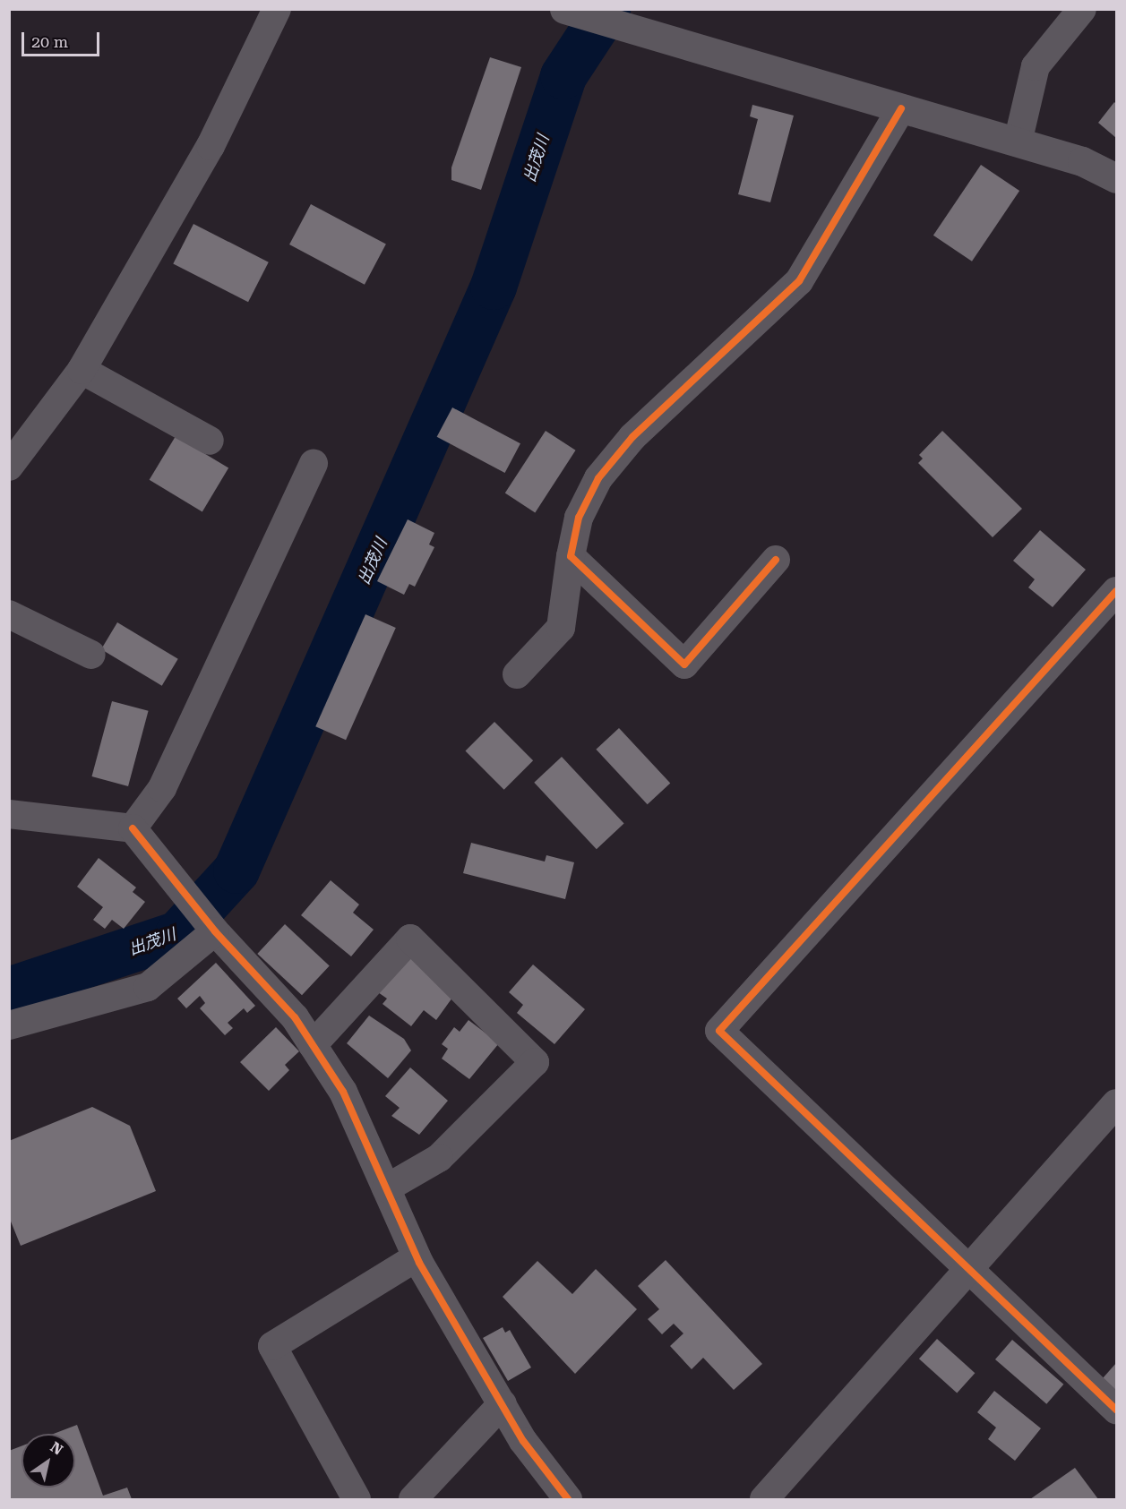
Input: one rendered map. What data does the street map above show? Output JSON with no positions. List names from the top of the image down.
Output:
{
  "water": ["出茂川"],
  "scale_bar": "20 m",
  "north": "top right"
}
